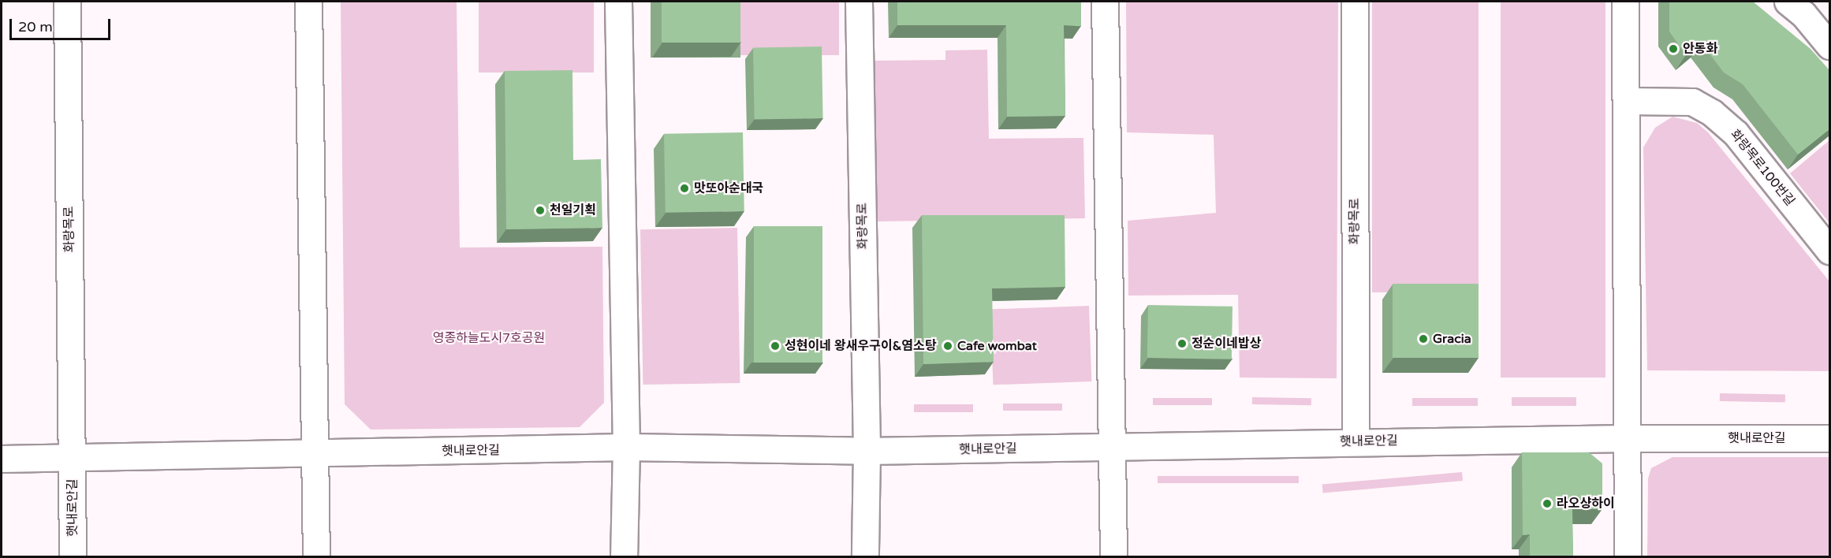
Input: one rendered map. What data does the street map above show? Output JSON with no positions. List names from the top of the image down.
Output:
{
  "streets": {
    "street": ["화랑목로100번길", "화랑목로", "햇내로안길"]
  },
  "crossings": [
    ["화랑목로", "햇내로안길"]
  ],
  "parks": ["영종하늘도시7호공원"],
  "places": [
    "안동화",
    "맛또아순대국",
    "천일기획",
    "Gracia",
    "정순이네밥상",
    "성현이네 왕새우구이&염소탕",
    "Cafe wombat",
    "라오샹하이"
  ],
  "scale_bar": "20 m"
}
